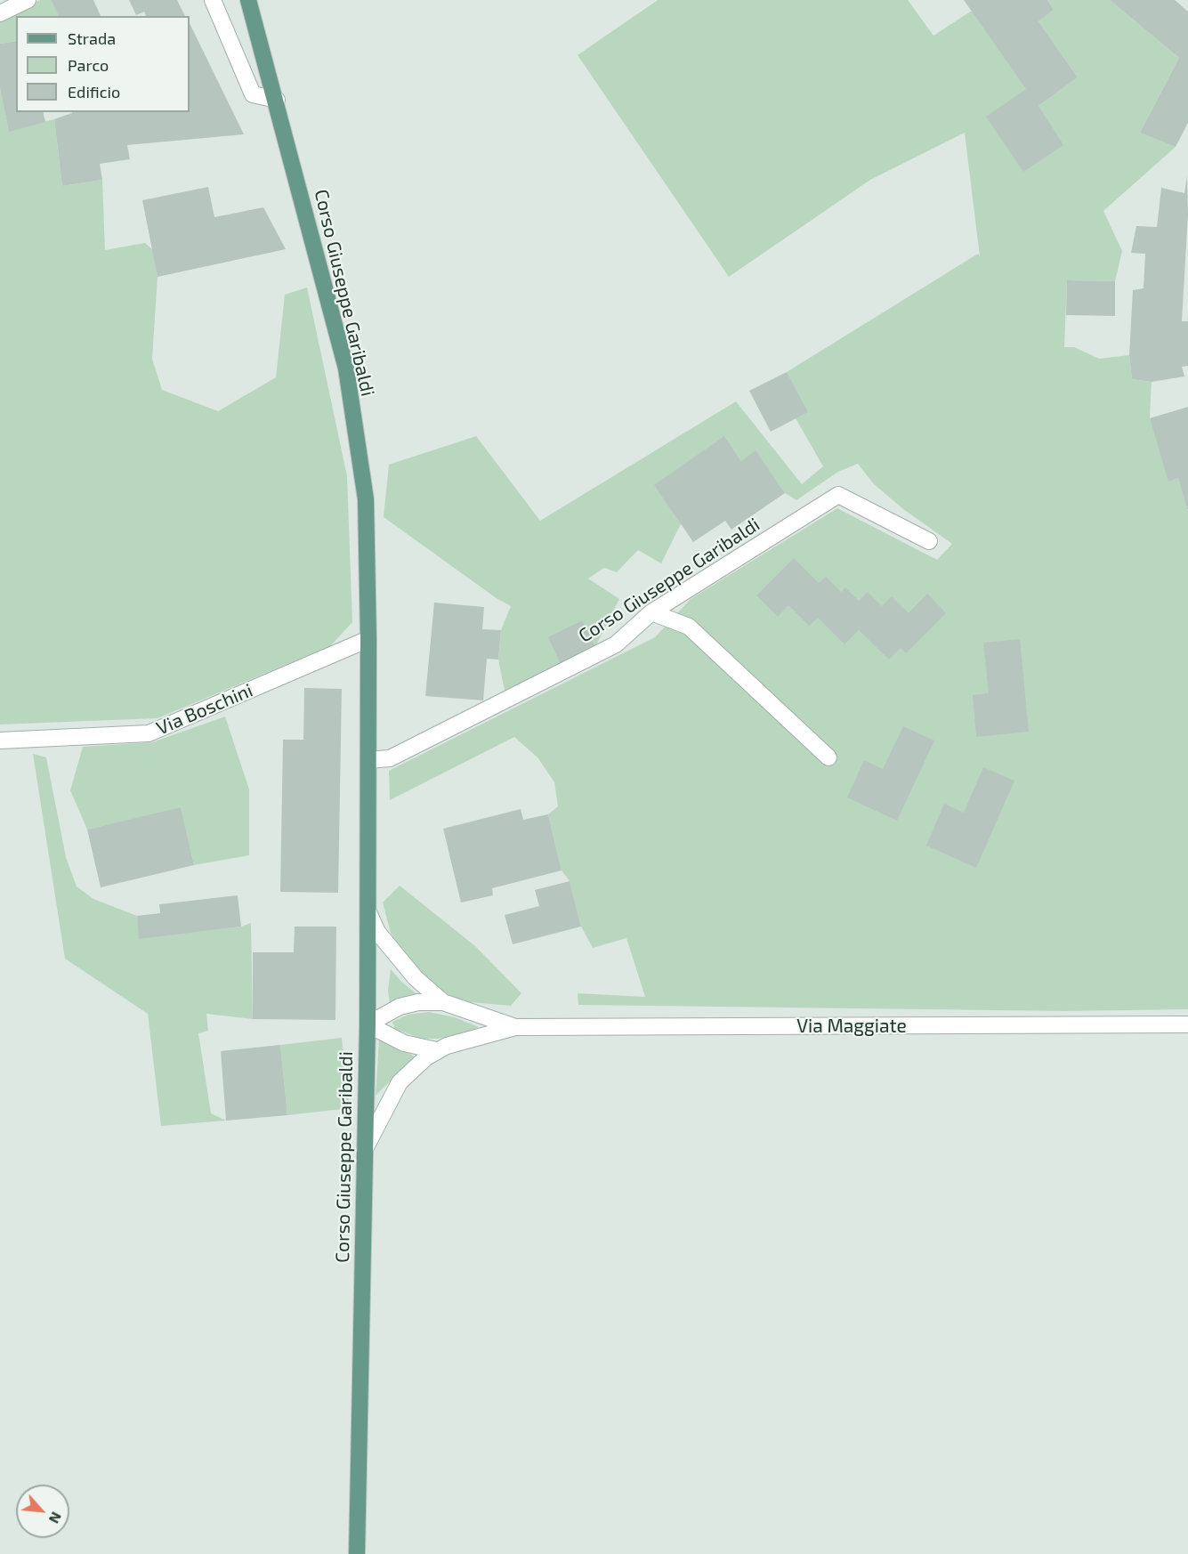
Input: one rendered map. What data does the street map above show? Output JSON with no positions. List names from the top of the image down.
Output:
{
  "streets": {
    "main road": ["Corso Giuseppe Garibaldi"],
    "street": ["Via Boschini", "Via Maggiate"]
  },
  "crossings": [
    ["Corso Giuseppe Garibaldi", "Via Boschini"],
    ["Corso Giuseppe Garibaldi", "Via Maggiate"]
  ],
  "legend": ["Strada", "Parco", "Edificio"],
  "north": "bottom right"
}
